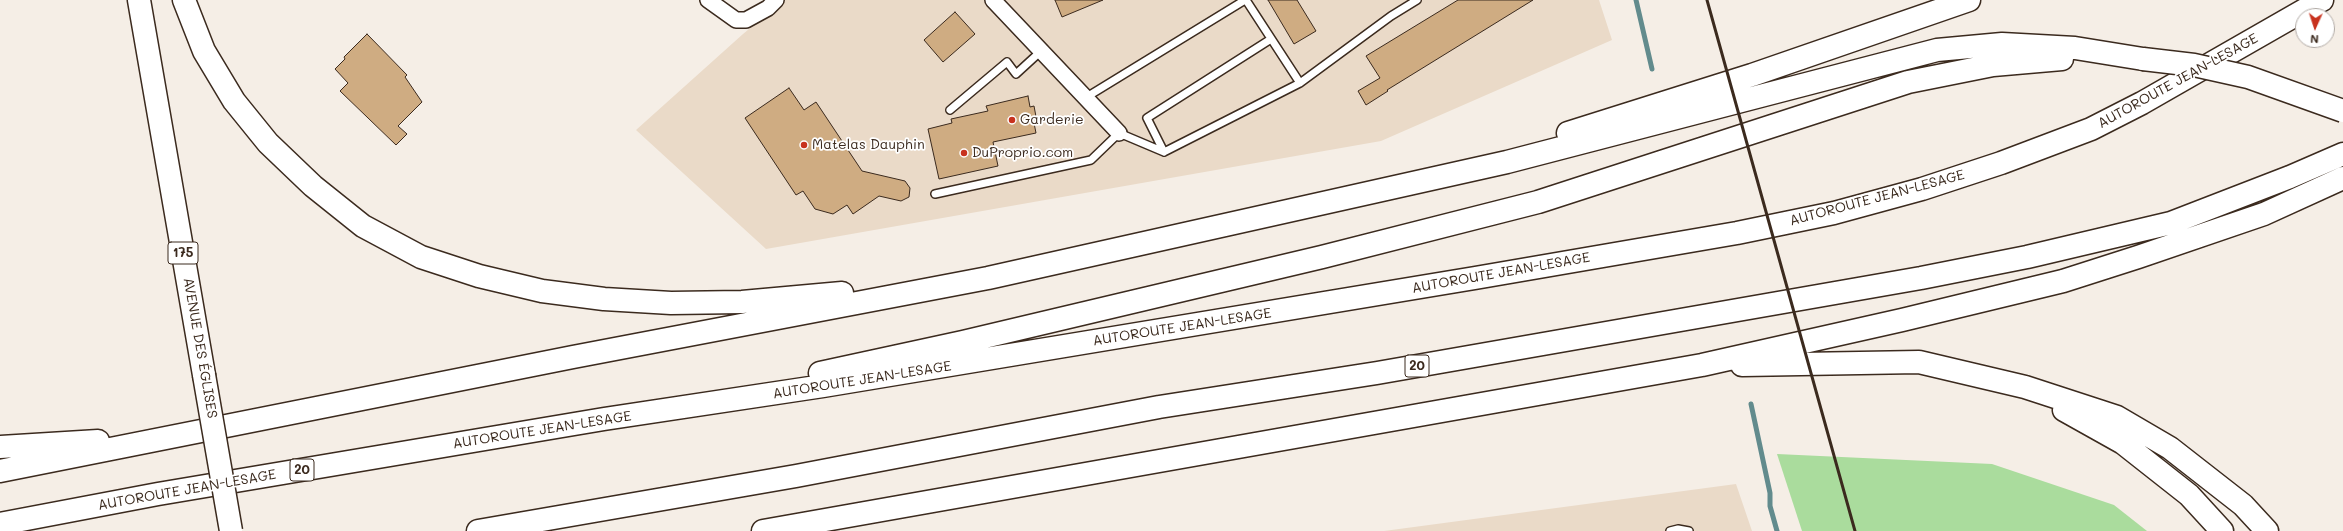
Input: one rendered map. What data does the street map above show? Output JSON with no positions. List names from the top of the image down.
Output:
{
  "streets": {
    "main road": [
      "AUTOROUTE JEAN-LESAGE",
      "175",
      "AVENUE DES ÉGLISES",
      "20"
    ]
  },
  "places": ["Garderie", "Matelas Dauphin", "DuProprio.com"],
  "north": "bottom"
}
